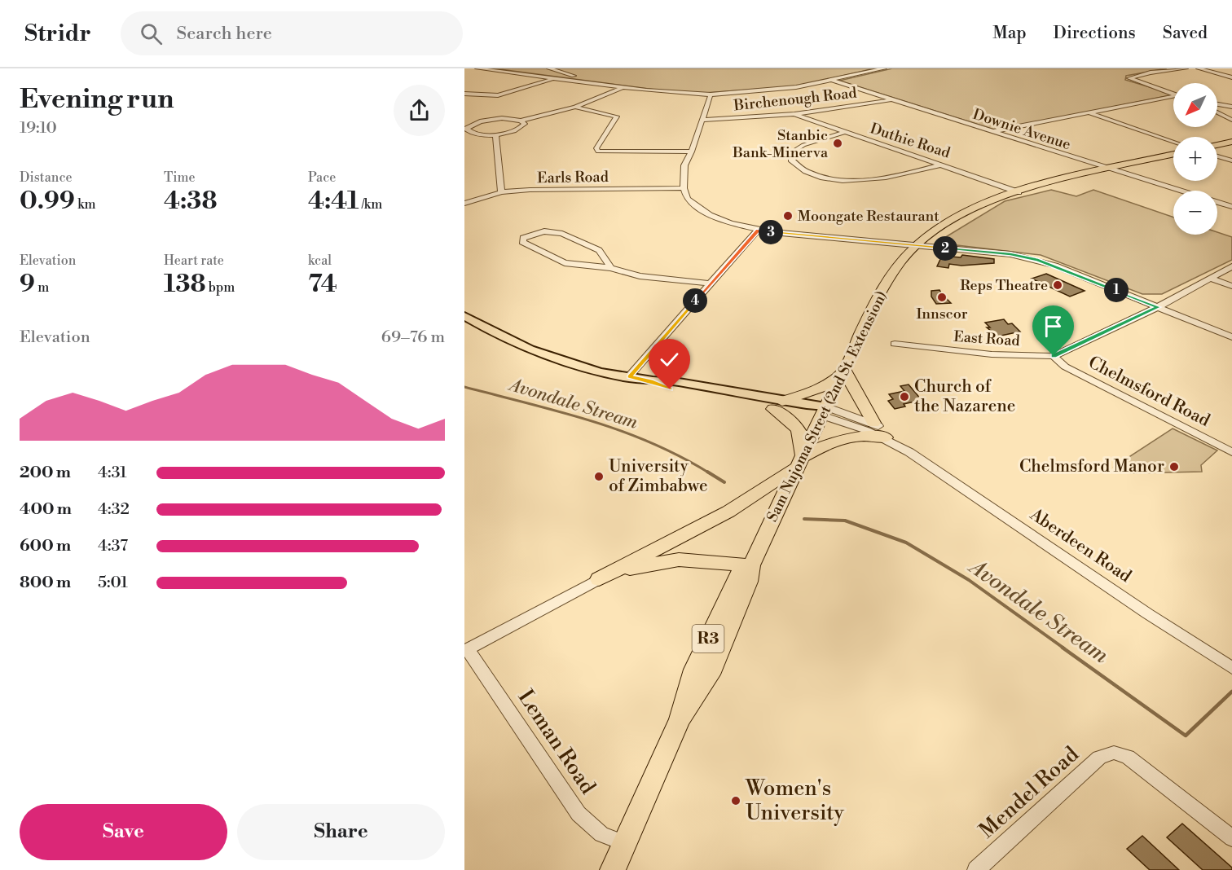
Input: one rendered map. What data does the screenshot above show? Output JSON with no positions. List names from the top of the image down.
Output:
{
  "streets": {
    "highway": ["Sam Nujoma Street (2nd St. Extension)", "R3"],
    "street": [
      "Birchenough Road",
      "Downie Avenue",
      "Duthie Road",
      "Earls Road",
      "East Road",
      "Chelmsford Road",
      "Aberdeen Road",
      "Leman Road",
      "Mendel Road"
    ]
  },
  "crossings": [
    ["Birchenough Road", "Downie Avenue"],
    ["Birchenough Road", "Duthie Road"],
    ["Downie Avenue", "Sam Nujoma Street (2nd St. Extension)"],
    ["Duthie Road", "Sam Nujoma Street (2nd St. Extension)"],
    ["East Road", "Chelmsford Road"],
    ["Sam Nujoma Street (2nd St. Extension)", "Aberdeen Road"],
    ["Sam Nujoma Street (2nd St. Extension)", "Leman Road"]
  ],
  "water": ["Avondale Stream"],
  "places": [
    "Stanbic Bank-Minerva",
    "Moongate Restaurant",
    "Reps Theatre",
    "Innscor",
    "Church of the Nazarene",
    "Chelmsford Manor",
    "University of Zimbabwe",
    "Women's University"
  ],
  "north": "bottom left",
  "page": {
    "header": "Stridr",
    "search": "Search here",
    "nav": ["Map", "Directions", "Saved"],
    "heading": ["Evening run", "19:10"],
    "map_buttons": ["+", "−"],
    "stats": [
      ["Distance", "0.99 km"],
      ["Time", "4:38"],
      ["Pace", "4:41 /km"],
      ["Elevation", "9 m"],
      ["Heart rate", "138 bpm"],
      ["kcal", "74"]
    ],
    "pins": [
      "3",
      "2",
      "1",
      "4"
    ],
    "chart": ["Elevation", "69–76 m"],
    "list": [
      {
        "name": "200 m",
        "note": "4:31"
      },
      {
        "name": "400 m",
        "note": "4:32"
      },
      {
        "name": "600 m",
        "note": "4:37"
      },
      {
        "name": "800 m",
        "note": "5:01"
      }
    ],
    "buttons": ["Save", "Share"]
  }
}
